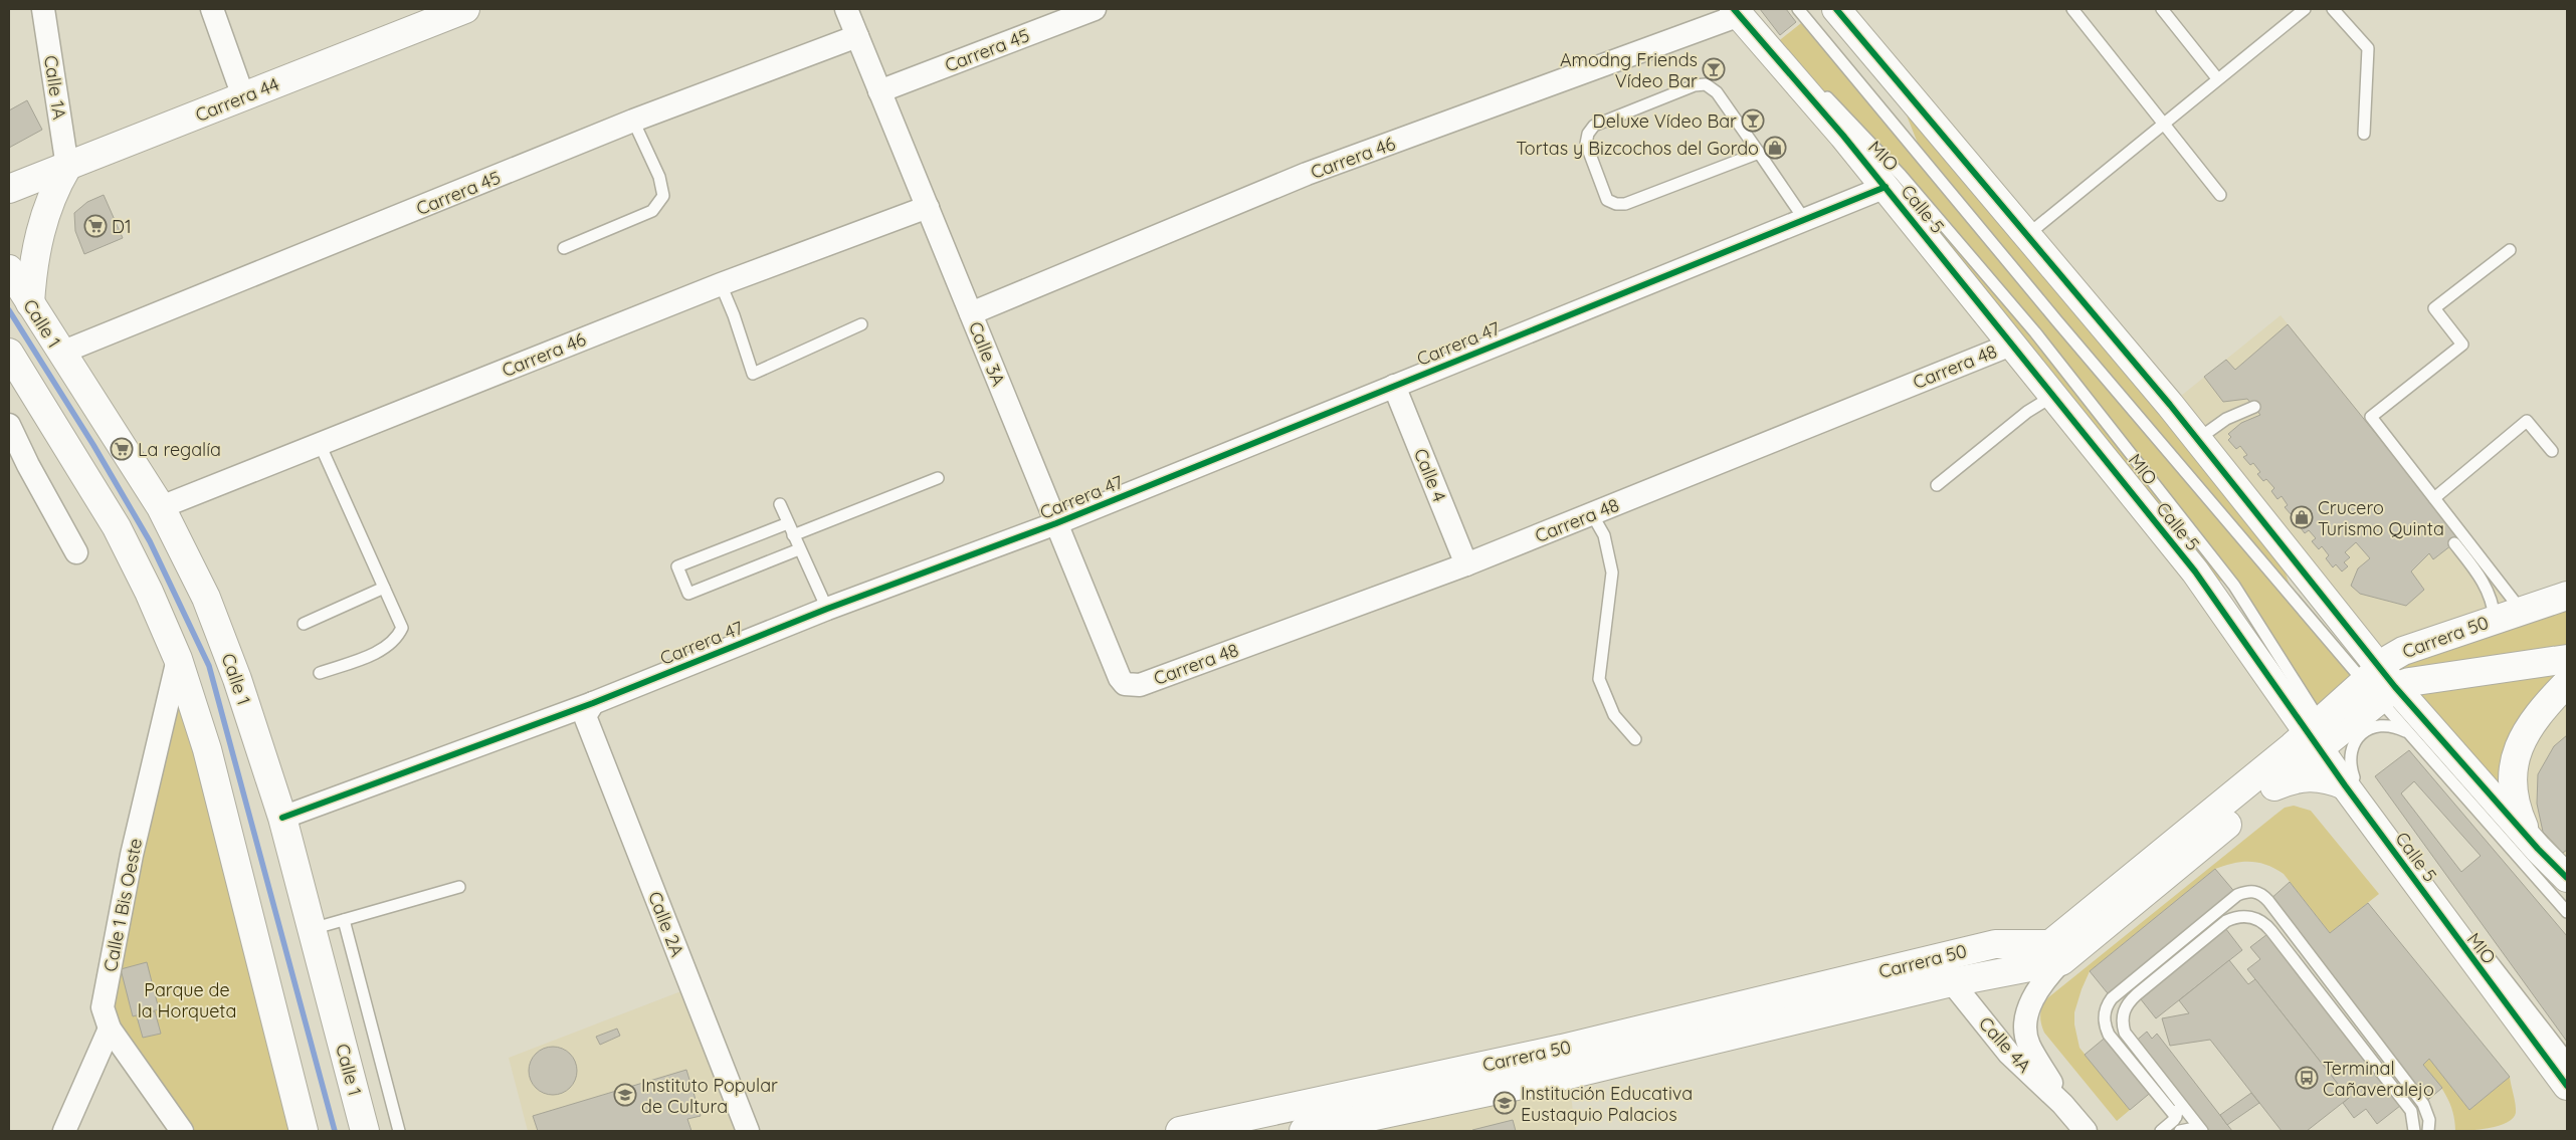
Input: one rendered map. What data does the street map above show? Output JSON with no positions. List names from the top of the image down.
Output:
{
  "streets": {
    "main road": [
      "Carrera 44",
      "Calle 5",
      "Calle 1",
      "Carrera 50"
    ],
    "street": [
      "Carrera 45",
      "Calle 1A",
      "Carrera 46",
      "Carrera 47",
      "Calle 3A",
      "Carrera 48",
      "Calle 4",
      "Calle 1 Bis Oeste",
      "Calle 2A",
      "Calle 4A"
    ],
    "lane": ["MIO"]
  },
  "crossings": [
    ["Carrera 45", "Calle 1"],
    ["Carrera 45", "Calle 3A"],
    ["Calle 1A", "Carrera 44"],
    ["MIO", "Calle 5"],
    ["MIO", "Carrera 50"],
    ["Carrera 46", "Calle 5"],
    ["Carrera 46", "Calle 1"],
    ["Carrera 46", "Calle 3A"],
    ["Calle 5", "Carrera 47"],
    ["Calle 5", "Carrera 48"],
    ["Calle 5", "Carrera 50"],
    ["Calle 1", "Carrera 47"],
    ["Carrera 47", "Calle 3A"],
    ["Carrera 47", "Calle 4"],
    ["Carrera 47", "Calle 2A"],
    ["Calle 3A", "Carrera 48"],
    ["Carrera 48", "Calle 4"],
    ["Carrera 50", "Calle 4A"]
  ],
  "parks": ["Parque de la Horqueta"],
  "places": {
    "bar": ["Amodng Friends Vídeo Bar", "Deluxe Vídeo Bar"],
    "shop": ["Tortas y Bizcochos del Gordo", "Crucero Turismo Quinta"],
    "supermarket": ["D1", "La regalía"],
    "bus stop": ["Terminal Cañaveralejo"],
    "school or university": ["Instituto Popular de Cultura", "Institución Educativa Eustaquio Palacios"]
  }
}
